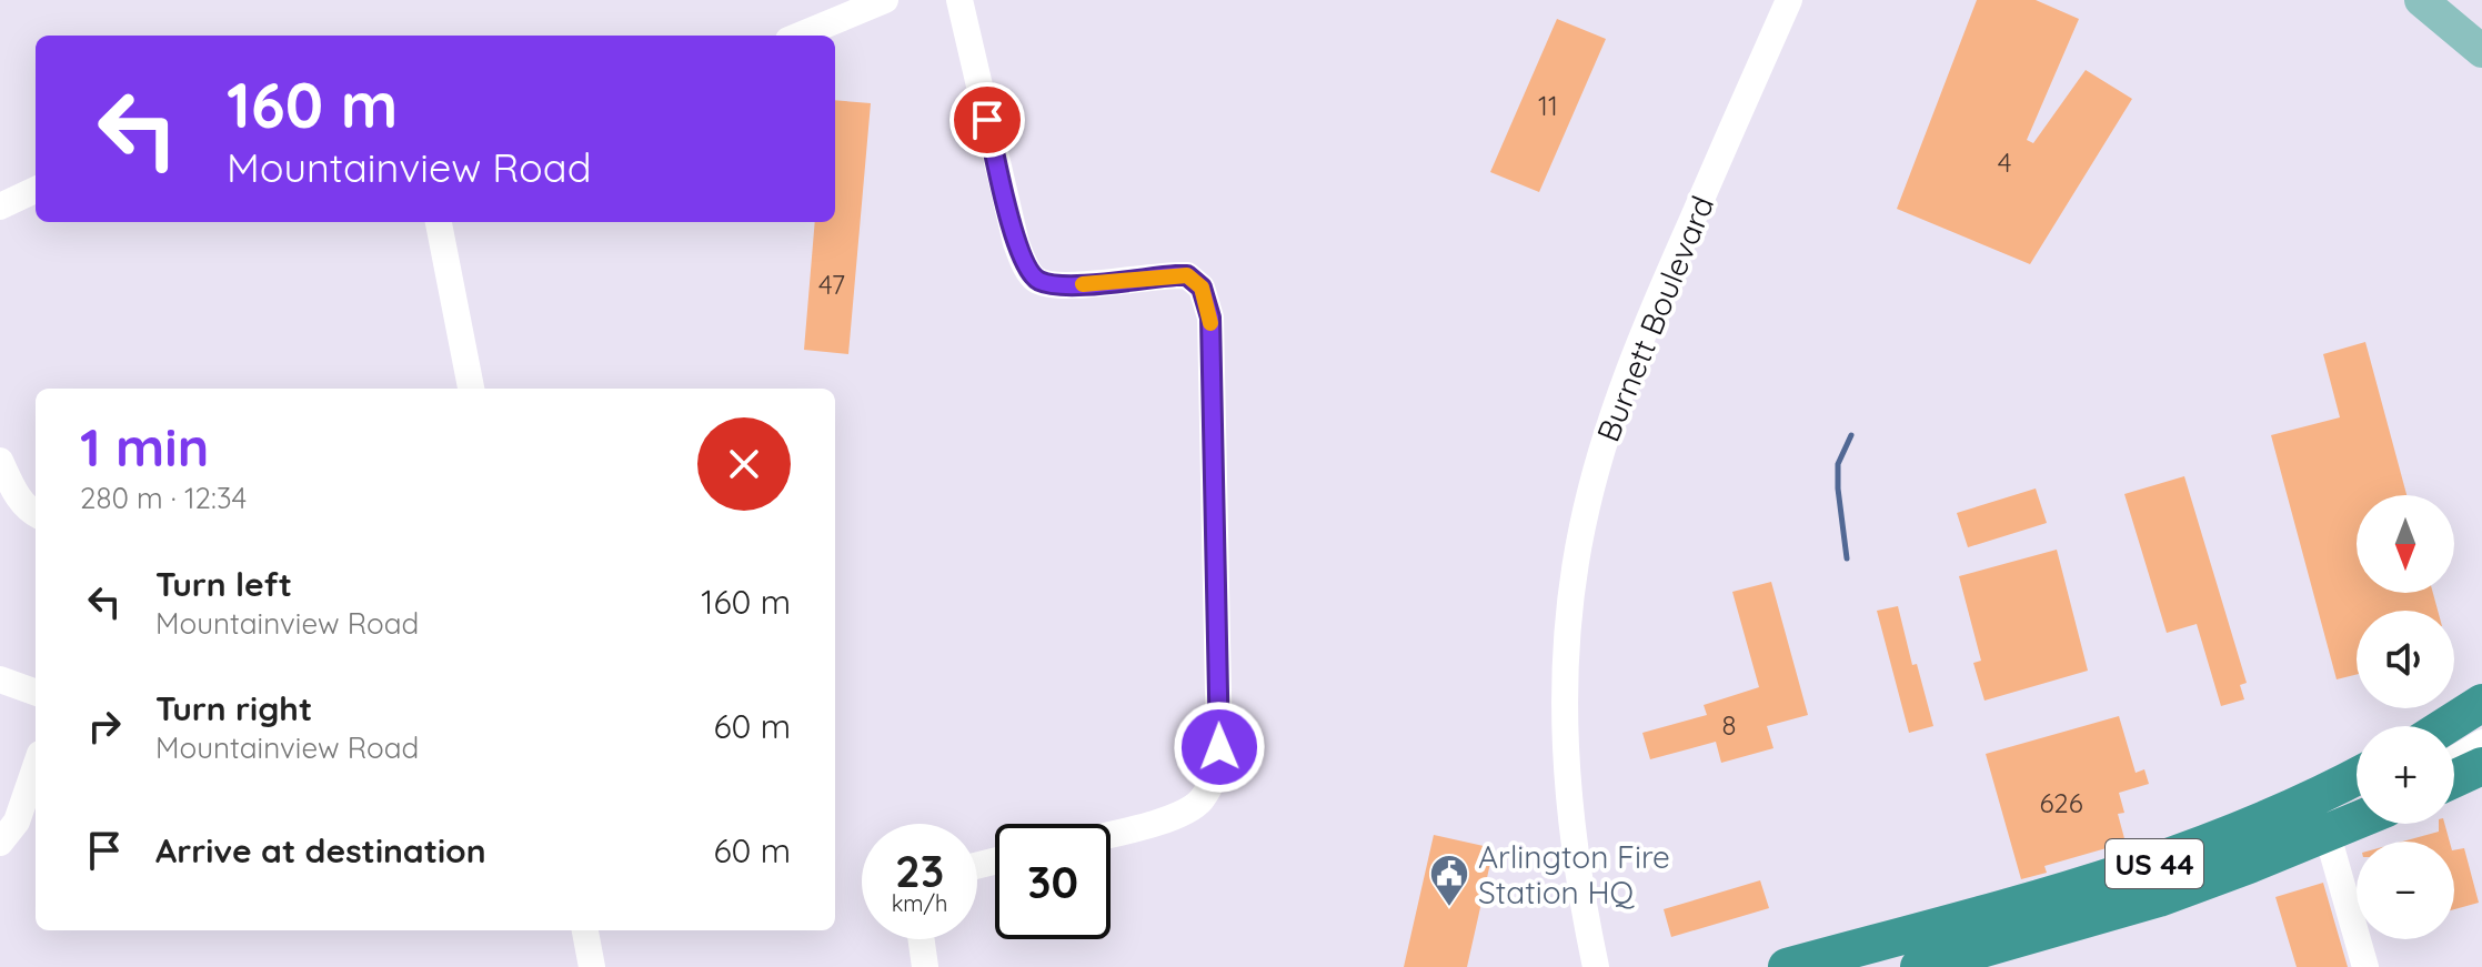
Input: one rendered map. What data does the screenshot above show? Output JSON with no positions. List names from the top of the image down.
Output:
{
  "streets": {
    "highway": ["US 44"],
    "street": ["Burnett Boulevard"]
  },
  "places": {
    "public building": ["Arlington Fire Station HQ"]
  },
  "house_numbers": [
    "11",
    "4",
    "47",
    "8",
    "626"
  ],
  "north": "bottom",
  "page": {
    "turn": ["160 m", "Mountainview Road"],
    "heading": ["1 min", "280 m · 12:34"],
    "map_buttons": ["+", "−"],
    "list": [
      {
        "name": "Turn left",
        "note": "Mountainview Road",
        "value": "160 m"
      },
      {
        "name": "Turn right",
        "note": "Mountainview Road",
        "value": "60 m"
      },
      {
        "name": "Arrive at destination",
        "value": "60 m"
      }
    ],
    "speed": "23 km/h",
    "limit": "30"
  }
}
